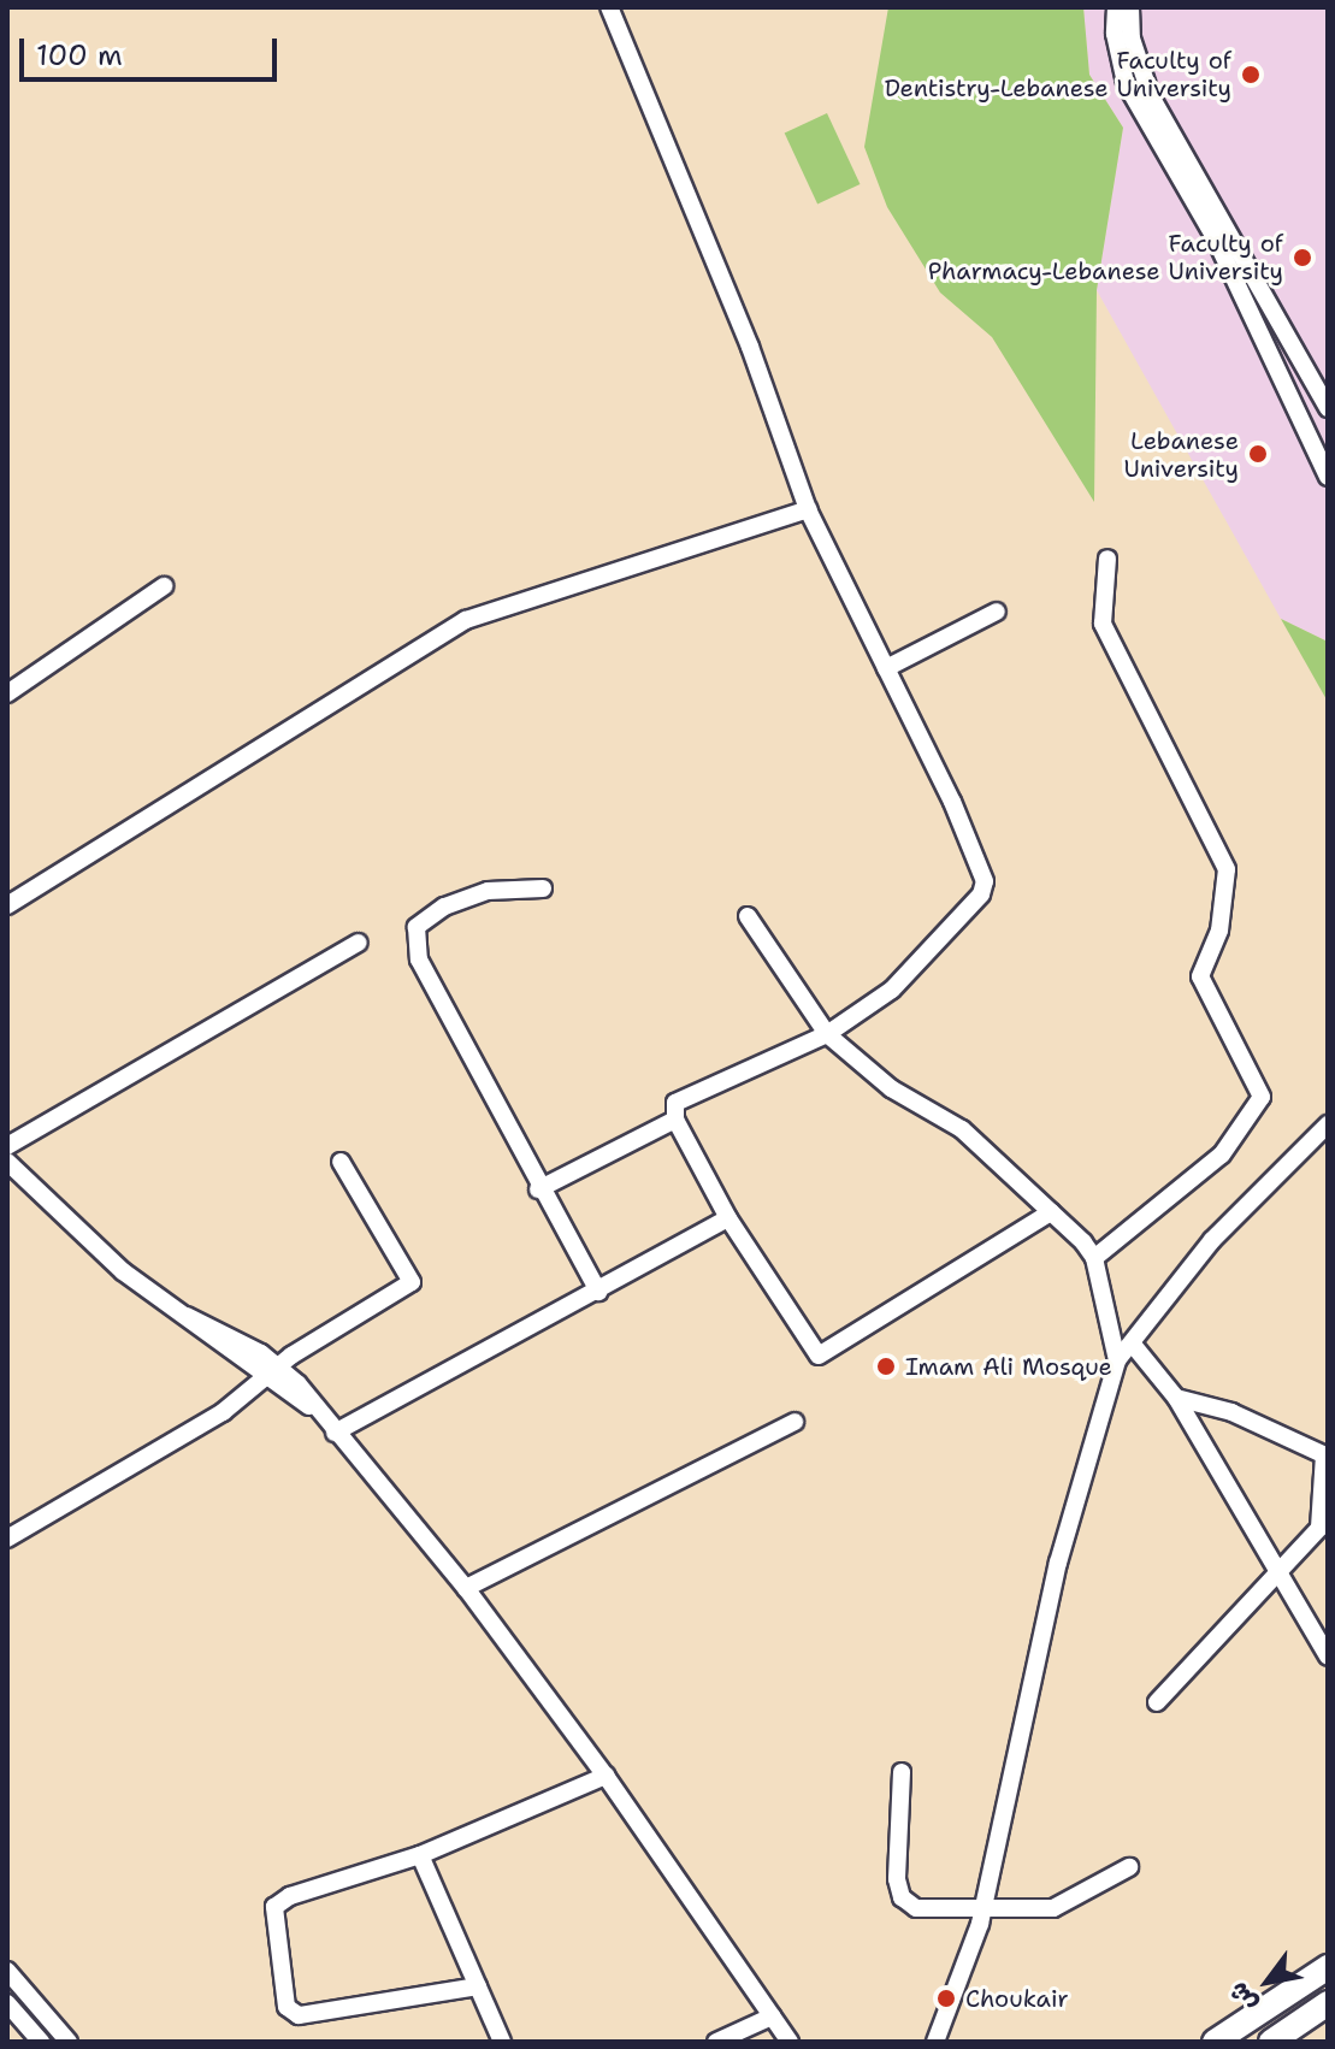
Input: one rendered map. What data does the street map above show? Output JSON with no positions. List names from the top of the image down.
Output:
{
  "places": [
    "Faculty of Dentistry-Lebanese University",
    "Faculty of Pharmacy-Lebanese University",
    "Lebanese University",
    "Imam Ali Mosque",
    "Choukair"
  ],
  "scale_bar": "100 m",
  "north": "bottom left"
}
